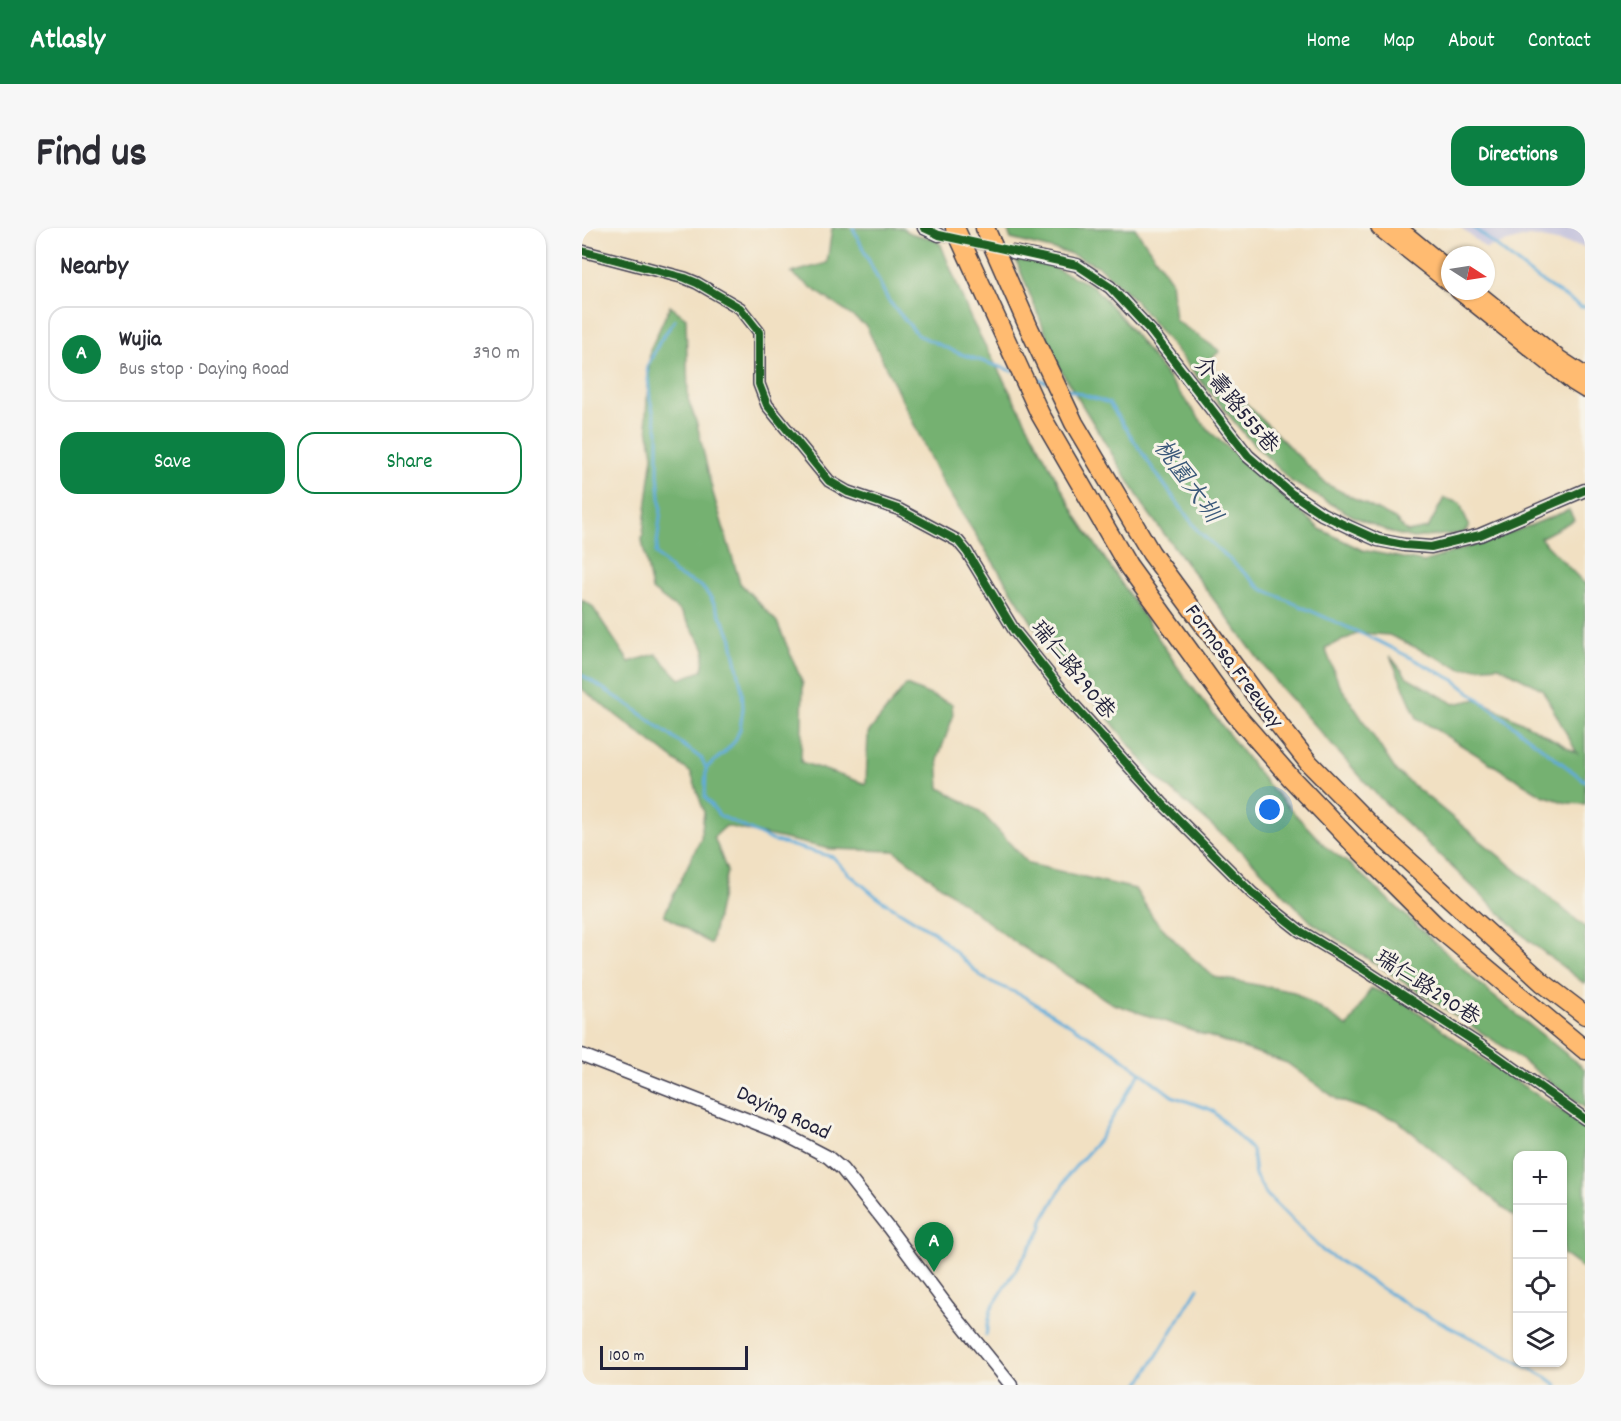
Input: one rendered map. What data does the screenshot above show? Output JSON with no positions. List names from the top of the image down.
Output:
{
  "streets": {
    "highway": ["Formosa Freeway"],
    "street": ["介壽路555巷", "瑞仁路290巷", "Daying Road"]
  },
  "water": ["桃園大圳"],
  "scale_bar": "100 m",
  "north": "right",
  "page": {
    "header": "Atlasly",
    "nav": [
      "Home",
      "Map",
      "About",
      "Contact"
    ],
    "title": "Find us",
    "buttons": [
      "Directions",
      ["Save", "Share"]
    ],
    "heading": "Nearby",
    "list": [
      {
        "mark": "A",
        "name": "Wujia",
        "note": "Bus stop · Daying Road",
        "value": "390 m"
      }
    ],
    "map_buttons": ["+", "−"],
    "pins": "A",
    "scale": "100 m"
  }
}
